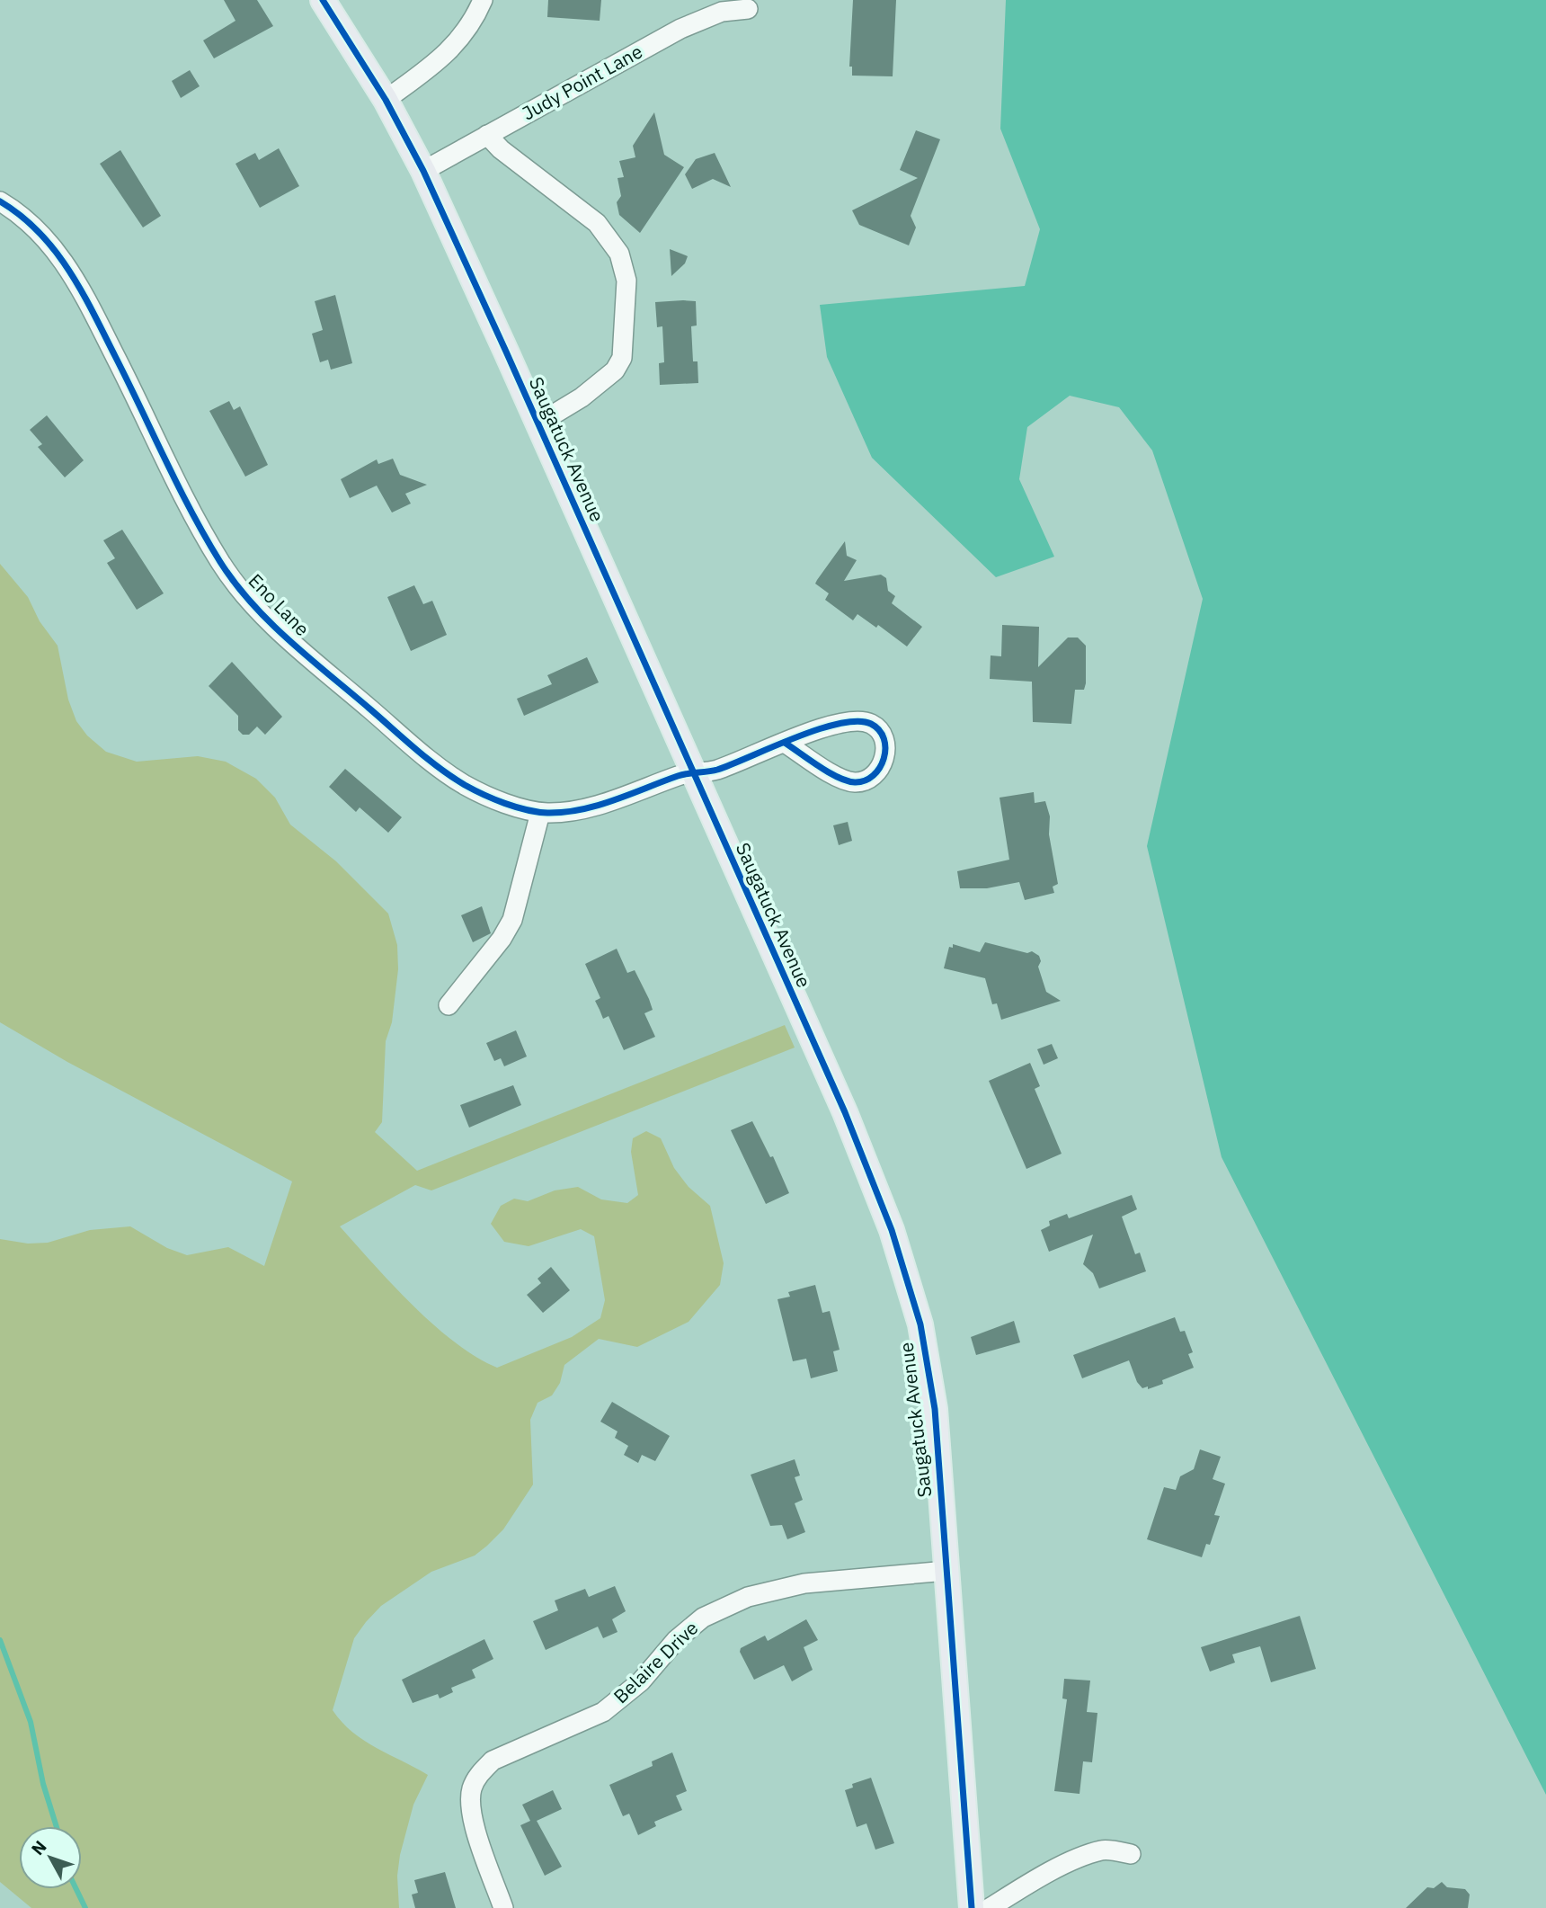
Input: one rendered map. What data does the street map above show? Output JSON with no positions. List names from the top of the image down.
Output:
{
  "streets": {
    "main road": ["Saugatuck Avenue"],
    "street": ["Judy Point Lane", "Eno Lane", "Belaire Drive"]
  },
  "crossings": [
    ["Judy Point Lane", "Saugatuck Avenue"],
    ["Saugatuck Avenue", "Eno Lane"],
    ["Saugatuck Avenue", "Belaire Drive"]
  ],
  "north": "top left"
}
